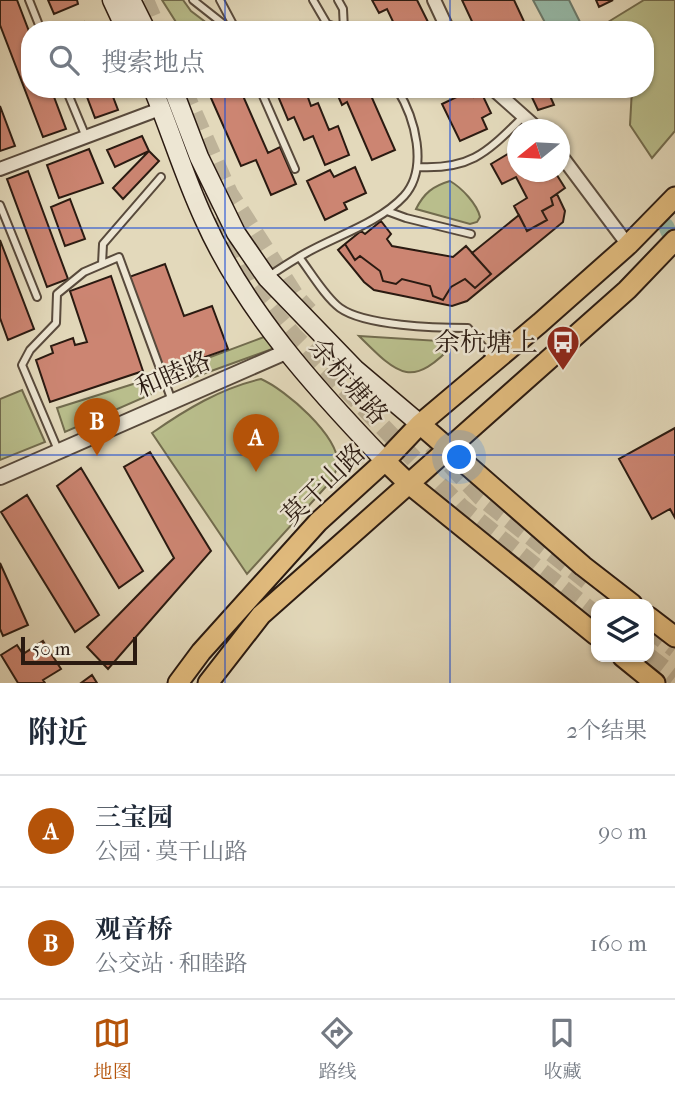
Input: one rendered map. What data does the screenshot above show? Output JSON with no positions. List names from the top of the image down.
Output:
{
  "streets": {
    "main road": ["余杭塘路", "莫干山路"],
    "street": ["和睦路"]
  },
  "crossings": [
    ["和睦路", "余杭塘路"],
    ["余杭塘路", "莫干山路"]
  ],
  "places": {
    "bus stop": ["余杭塘上"]
  },
  "scale_bar": "50 m",
  "north": "left",
  "page": {
    "search": "搜索地点",
    "pins": ["B", "A"],
    "scale": "50 m",
    "heading": ["附近", "2个结果"],
    "list": [
      {
        "mark": "A",
        "name": "三宝园",
        "note": "公园 · 莫干山路",
        "value": "90 m"
      },
      {
        "mark": "B",
        "name": "观音桥",
        "note": "公交站 · 和睦路",
        "value": "160 m"
      }
    ],
    "nav": ["地图", "路线", "收藏"]
  }
}
